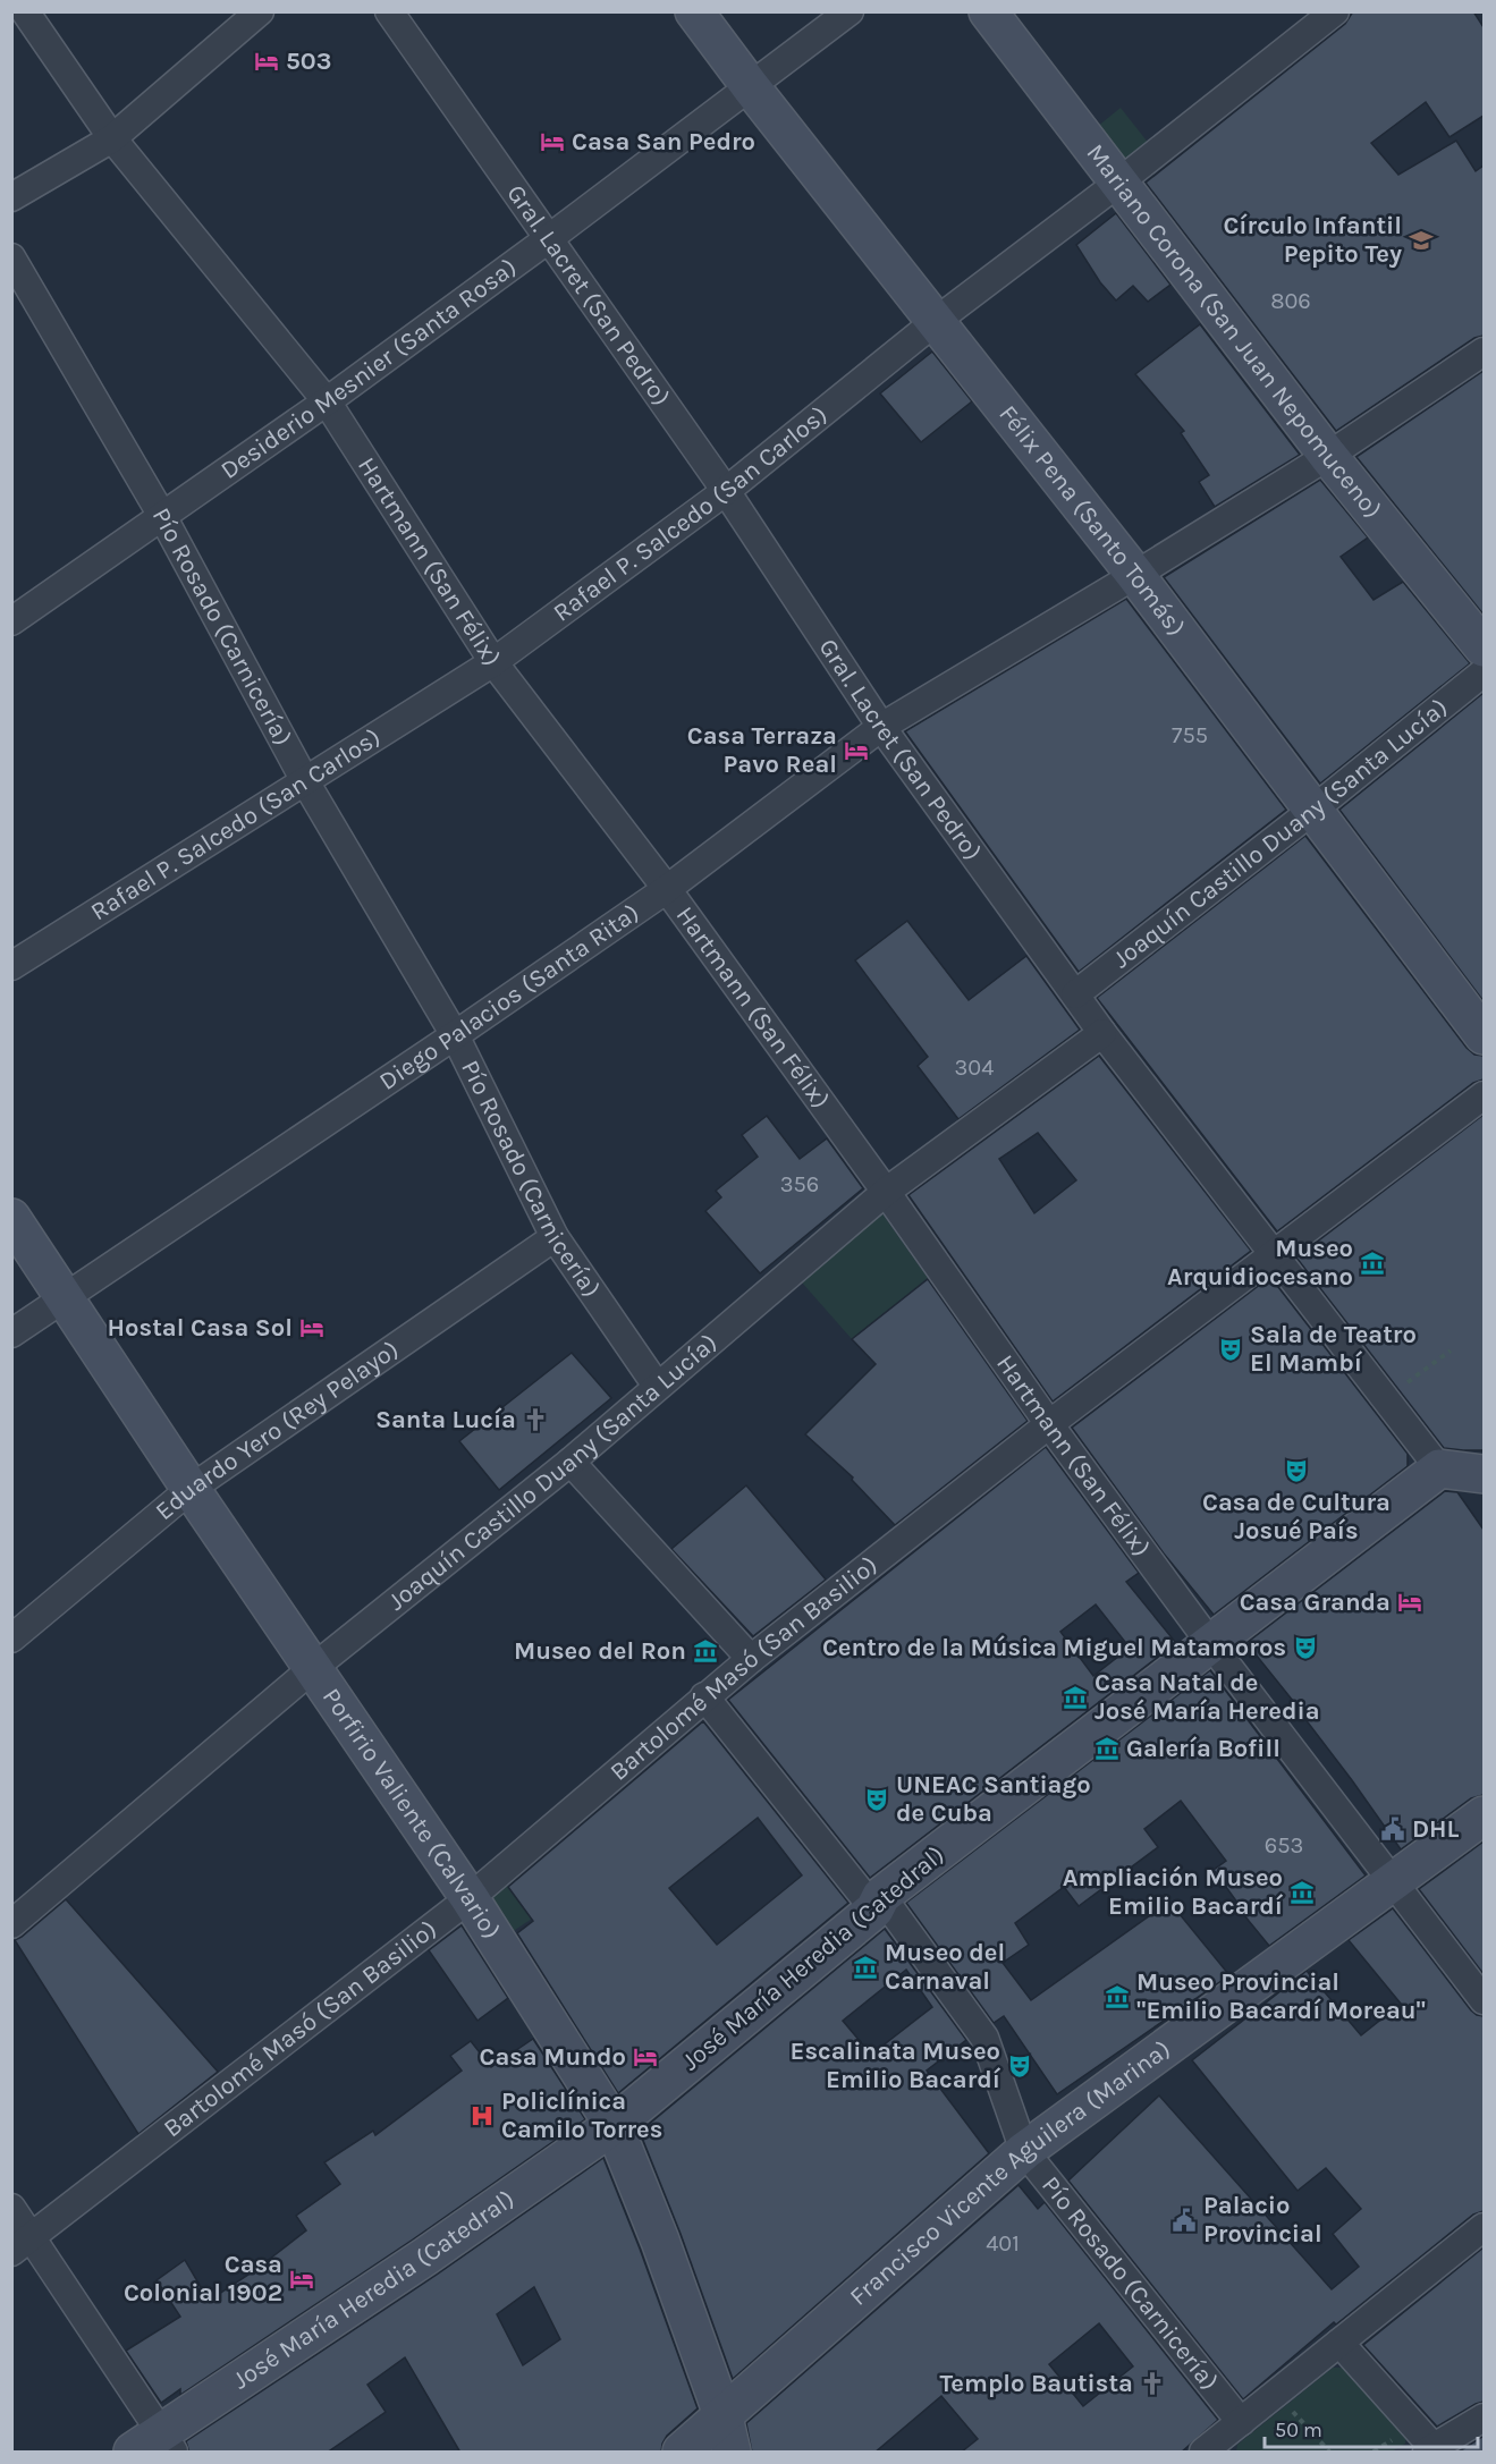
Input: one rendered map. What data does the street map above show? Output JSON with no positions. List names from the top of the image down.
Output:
{
  "streets": {
    "street": [
      "Gral. Lacret (San Pedro)",
      "Mariano Corona (San Juan Nepomuceno)",
      "Desiderio Mesnier (Santa Rosa)",
      "Rafael P. Salcedo (San Carlos)",
      "Félix Pena (Santo Tomás)",
      "Hartmann (San Félix)",
      "Pío Rosado (Carnicería)",
      "Joaquín Castillo Duany (Santa Lucía)",
      "Diego Palacios (Santa Rita)",
      "Eduardo Yero (Rey Pelayo)",
      "Bartolomé Masó (San Basilio)",
      "Porfirio Valiente (Calvario)",
      "José María Heredia (Catedral)",
      "Francisco Vicente Aguilera (Marina)"
    ]
  },
  "crossings": [
    ["Gral. Lacret (San Pedro)", "Desiderio Mesnier (Santa Rosa)"],
    ["Gral. Lacret (San Pedro)", "Rafael P. Salcedo (San Carlos)"],
    ["Gral. Lacret (San Pedro)", "Joaquín Castillo Duany (Santa Lucía)"],
    ["Gral. Lacret (San Pedro)", "Diego Palacios (Santa Rita)"],
    ["Gral. Lacret (San Pedro)", "Bartolomé Masó (San Basilio)"],
    ["Gral. Lacret (San Pedro)", "José María Heredia (Catedral)"],
    ["Mariano Corona (San Juan Nepomuceno)", "Rafael P. Salcedo (San Carlos)"],
    ["Mariano Corona (San Juan Nepomuceno)", "Diego Palacios (Santa Rita)"],
    ["Desiderio Mesnier (Santa Rosa)", "Félix Pena (Santo Tomás)"],
    ["Desiderio Mesnier (Santa Rosa)", "Hartmann (San Félix)"],
    ["Desiderio Mesnier (Santa Rosa)", "Pío Rosado (Carnicería)"],
    ["Rafael P. Salcedo (San Carlos)", "Félix Pena (Santo Tomás)"],
    ["Rafael P. Salcedo (San Carlos)", "Hartmann (San Félix)"],
    ["Rafael P. Salcedo (San Carlos)", "Pío Rosado (Carnicería)"],
    ["Félix Pena (Santo Tomás)", "Joaquín Castillo Duany (Santa Lucía)"],
    ["Félix Pena (Santo Tomás)", "Diego Palacios (Santa Rita)"],
    ["Hartmann (San Félix)", "Joaquín Castillo Duany (Santa Lucía)"],
    ["Hartmann (San Félix)", "Diego Palacios (Santa Rita)"],
    ["Hartmann (San Félix)", "Bartolomé Masó (San Basilio)"],
    ["Hartmann (San Félix)", "José María Heredia (Catedral)"],
    ["Hartmann (San Félix)", "Francisco Vicente Aguilera (Marina)"],
    ["Pío Rosado (Carnicería)", "Joaquín Castillo Duany (Santa Lucía)"],
    ["Pío Rosado (Carnicería)", "Diego Palacios (Santa Rita)"],
    ["Pío Rosado (Carnicería)", "Eduardo Yero (Rey Pelayo)"],
    ["Pío Rosado (Carnicería)", "Bartolomé Masó (San Basilio)"],
    ["Pío Rosado (Carnicería)", "José María Heredia (Catedral)"],
    ["Pío Rosado (Carnicería)", "Francisco Vicente Aguilera (Marina)"],
    ["Joaquín Castillo Duany (Santa Lucía)", "Porfirio Valiente (Calvario)"],
    ["Diego Palacios (Santa Rita)", "Porfirio Valiente (Calvario)"],
    ["Eduardo Yero (Rey Pelayo)", "Porfirio Valiente (Calvario)"],
    ["Bartolomé Masó (San Basilio)", "Porfirio Valiente (Calvario)"],
    ["Porfirio Valiente (Calvario)", "José María Heredia (Catedral)"],
    ["Porfirio Valiente (Calvario)", "Francisco Vicente Aguilera (Marina)"]
  ],
  "places": {
    "hotel": [
      "503",
      "Casa San Pedro",
      "Casa Terraza Pavo Real",
      "Hostal Casa Sol",
      "Casa Granda",
      "Casa Mundo",
      "Casa Colonial 1902"
    ],
    "school or university": ["Círculo Infantil Pepito Tey"],
    "museum": [
      "Museo Arquidiocesano",
      "Museo del Ron",
      "Casa Natal de José María Heredia",
      "Galería Bofill",
      "Ampliación Museo Emilio Bacardí",
      "Museo del Carnaval",
      "Museo Provincial \"Emilio Bacardí Moreau\""
    ],
    "theatre": [
      "Sala de Teatro El Mambí",
      "Casa de Cultura Josué País",
      "Centro de la Música Miguel Matamoros",
      "UNEAC Santiago de Cuba",
      "Escalinata Museo Emilio Bacardí"
    ],
    "church": ["Santa Lucía", "Templo Bautista"],
    "public building": ["DHL", "Palacio Provincial"],
    "hospital": ["Policlínica Camilo Torres"]
  },
  "house_numbers": [
    "806",
    "755",
    "304",
    "356",
    "653",
    "401"
  ],
  "scale_bar": "50 m"
}
